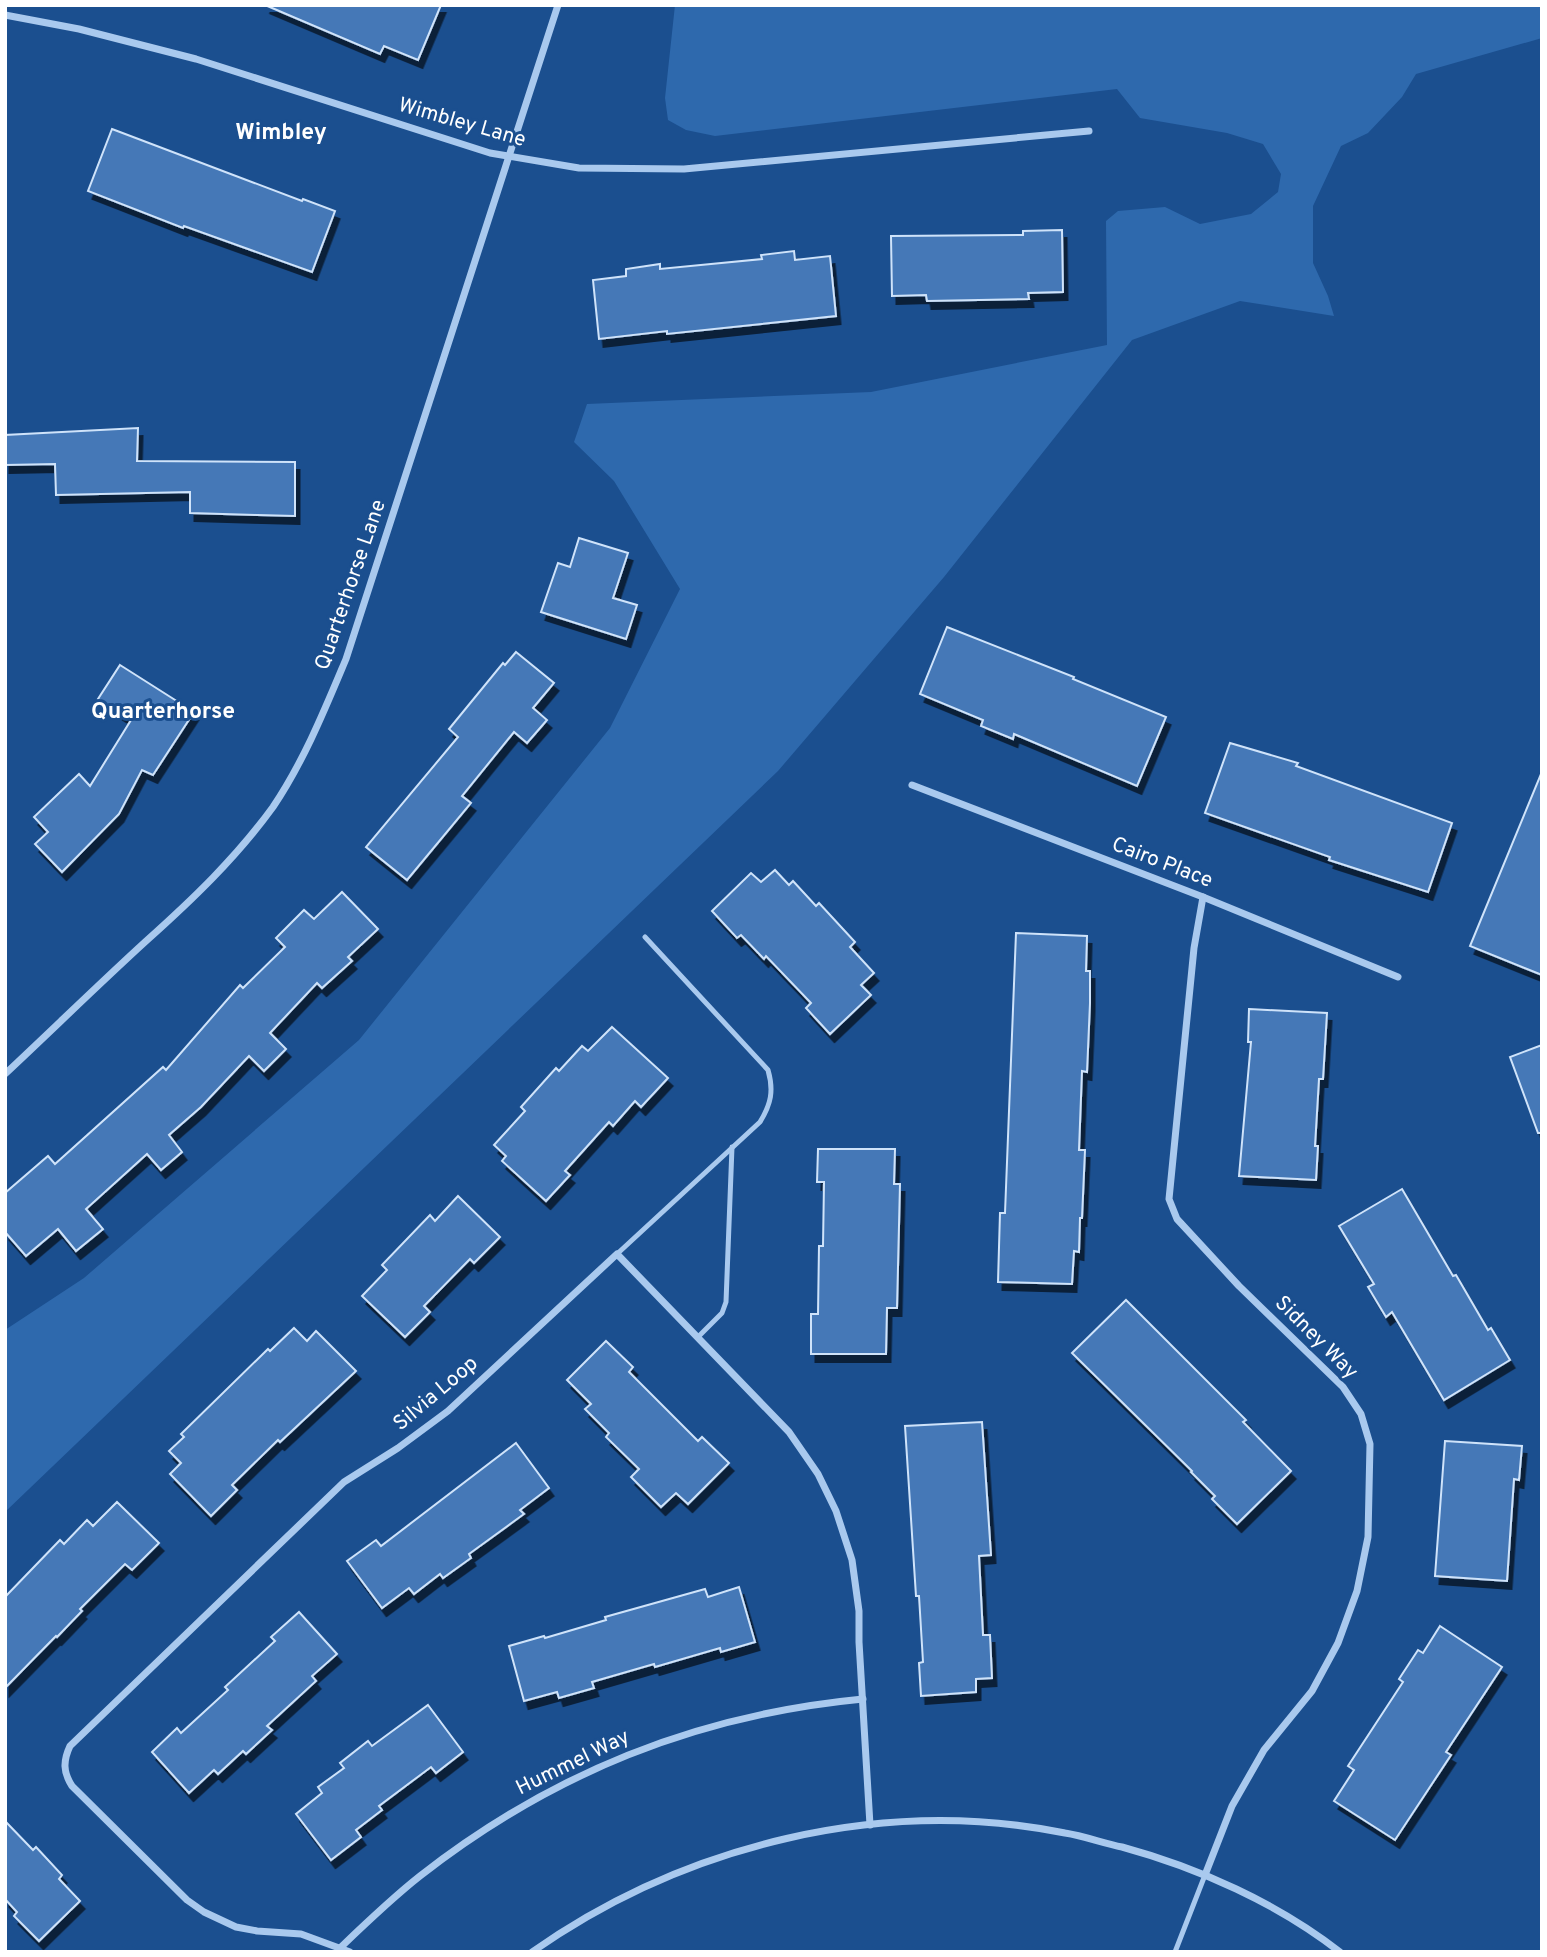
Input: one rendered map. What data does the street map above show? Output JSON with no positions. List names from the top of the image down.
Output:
{
  "streets": {
    "street": [
      "Wimbley Lane",
      "Quarterhorse Lane",
      "Cairo Place",
      "Sidney Way",
      "Silvia Loop",
      "Hummel Way"
    ]
  },
  "crossings": [
    ["Wimbley Lane", "Quarterhorse Lane"],
    ["Cairo Place", "Sidney Way"],
    ["Silvia Loop", "Hummel Way"]
  ],
  "districts": ["Wimbley", "Quarterhorse"]
}
